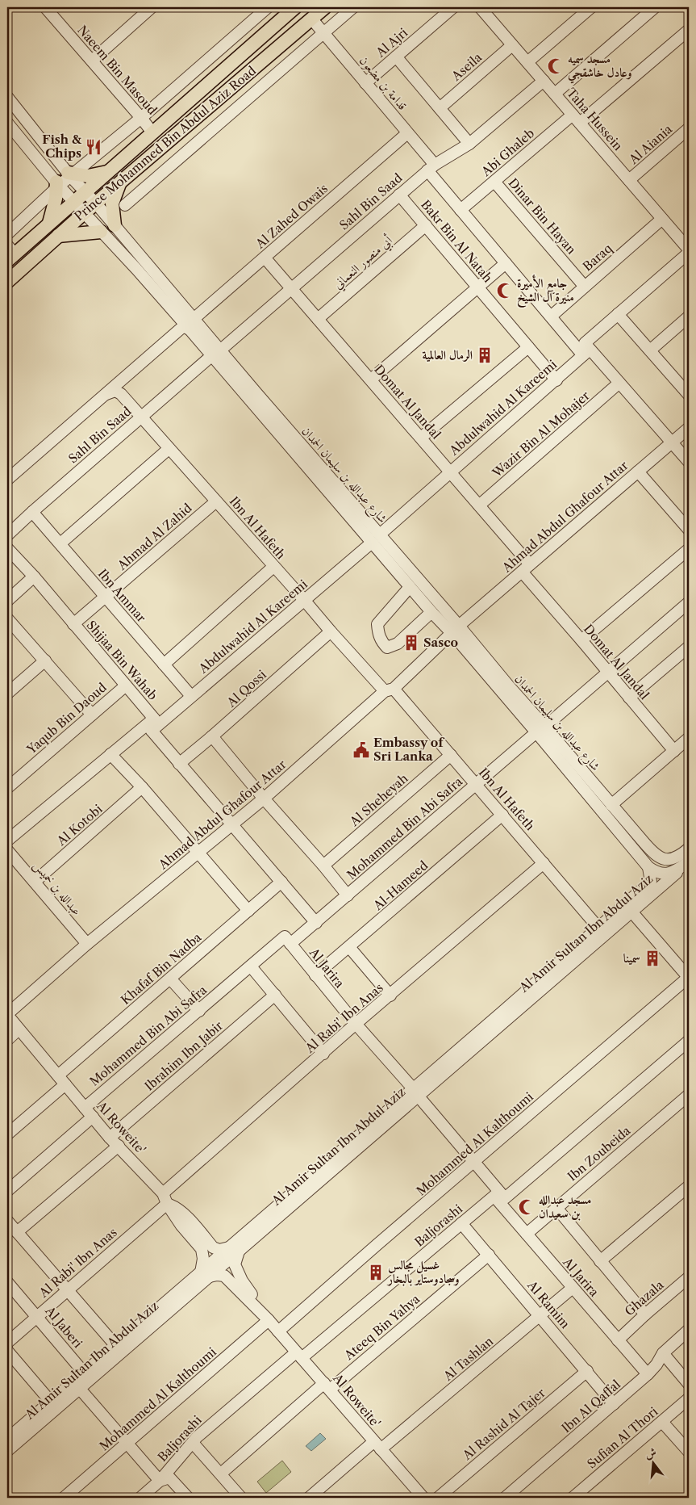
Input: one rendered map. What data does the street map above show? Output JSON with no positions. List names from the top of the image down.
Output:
{
  "streets": {
    "main road": ["Prince Mohammed Bin Abdul Aziz Road"],
    "street": [
      "Al Ajri",
      "Aseila",
      "Naeem Bin Masoud",
      "قدامة بن مضعون",
      "Taha Hussein",
      "Al Aiania",
      "Abi Ghaleb",
      "Sahl Bin Saad",
      "Al Zahed Owais",
      "Dinar Bin Hayan",
      "Bakr Bin Al Natah",
      "Baraq",
      "أبي منصور النعماني",
      "Domat Al Jandal",
      "Abdulwahid Al Kareemi",
      "Wazir Bin Al Mohajer",
      "شارع عبدالله بن سليمان الحمدان",
      "Ahmad Abdul Ghafour Attar",
      "Ibn Al Hafeth",
      "Ahmad Al Zahid",
      "Ibn Ammar",
      "Shijaa Bin Wahab",
      "Al Qossi",
      "Yaqub Bin Daoud",
      "Al Sheheyah",
      "Al Kotobi",
      "Mohammed Bin Abi Safra",
      "Al-Hameed",
      "عبدالله بن خميس",
      "Al Amir Sultan Ibn Abdul Aziz",
      "Al Jarira",
      "Khafaf Bin Nadba",
      "Al Rabi' Ibn Anas",
      "Ibrahim Ibn Jabir",
      "Al Roweite'",
      "Mohammed Al Kalthoumi",
      "Ibn Zoubeida",
      "Baljorashi",
      "Ghazala",
      "Al Ramim",
      "Al Jaberi",
      "Ateeq Bin Yahya",
      "Al Tashlan",
      "Ibn Al Qaffal",
      "Al Rashid Al Tajer",
      "Sufian Al Thori"
    ]
  },
  "crossings": [
    ["Al Ajri", "قدامة بن مضعون"],
    ["Aseila", "Taha Hussein"],
    ["Naeem Bin Masoud", "Prince Mohammed Bin Abdul Aziz Road"],
    ["قدامة بن مضعون", "Prince Mohammed Bin Abdul Aziz Road"],
    ["قدامة بن مضعون", "Abi Ghaleb"],
    ["قدامة بن مضعون", "Sahl Bin Saad"],
    ["قدامة بن مضعون", "Al Zahed Owais"],
    ["قدامة بن مضعون", "Baraq"],
    ["قدامة بن مضعون", "Abdulwahid Al Kareemi"],
    ["قدامة بن مضعون", "Wazir Bin Al Mohajer"],
    ["قدامة بن مضعون", "Ahmad Abdul Ghafour Attar"],
    ["Taha Hussein", "Al Aiania"],
    ["Taha Hussein", "Abi Ghaleb"],
    ["Taha Hussein", "Sahl Bin Saad"],
    ["Taha Hussein", "Baraq"],
    ["Taha Hussein", "Abdulwahid Al Kareemi"],
    ["Prince Mohammed Bin Abdul Aziz Road", "شارع عبدالله بن سليمان الحمدان"],
    ["Abi Ghaleb", "Dinar Bin Hayan"],
    ["Sahl Bin Saad", "Bakr Bin Al Natah"],
    ["Sahl Bin Saad", "Domat Al Jandal"],
    ["Sahl Bin Saad", "شارع عبدالله بن سليمان الحمدان"],
    ["Sahl Bin Saad", "Ibn Al Hafeth"],
    ["Sahl Bin Saad", "Ibn Ammar"],
    ["Al Zahed Owais", "Domat Al Jandal"],
    ["Al Zahed Owais", "شارع عبدالله بن سليمان الحمدان"],
    ["Al Zahed Owais", "Ibn Al Hafeth"],
    ["Dinar Bin Hayan", "Baraq"],
    ["Bakr Bin Al Natah", "أبي منصور النعماني"],
    ["Bakr Bin Al Natah", "Abdulwahid Al Kareemi"],
    ["أبي منصور النعماني", "Domat Al Jandal"],
    ["Domat Al Jandal", "Abdulwahid Al Kareemi"],
    ["Domat Al Jandal", "Wazir Bin Al Mohajer"],
    ["Domat Al Jandal", "Ahmad Abdul Ghafour Attar"],
    ["Domat Al Jandal", "Mohammed Bin Abi Safra"],
    ["Abdulwahid Al Kareemi", "شارع عبدالله بن سليمان الحمدان"],
    ["Abdulwahid Al Kareemi", "Ibn Al Hafeth"],
    ["Abdulwahid Al Kareemi", "Ibn Ammar"],
    ["Abdulwahid Al Kareemi", "Shijaa Bin Wahab"],
    ["شارع عبدالله بن سليمان الحمدان", "Ahmad Abdul Ghafour Attar"],
    ["شارع عبدالله بن سليمان الحمدان", "Mohammed Bin Abi Safra"],
    ["شارع عبدالله بن سليمان الحمدان", "Al Amir Sultan Ibn Abdul Aziz"],
    ["Ahmad Abdul Ghafour Attar", "Ibn Al Hafeth"],
    ["Ahmad Abdul Ghafour Attar", "عبدالله بن خميس"],
    ["Ahmad Abdul Ghafour Attar", "Al Roweite'"],
    ["Ibn Al Hafeth", "Ahmad Al Zahid"],
    ["Ibn Al Hafeth", "Al Qossi"],
    ["Ibn Al Hafeth", "Al Sheheyah"],
    ["Ibn Al Hafeth", "Mohammed Bin Abi Safra"],
    ["Ibn Al Hafeth", "Al-Hameed"],
    ["Ibn Al Hafeth", "Al Amir Sultan Ibn Abdul Aziz"],
    ["Ibn Al Hafeth", "Al Rabi' Ibn Anas"],
    ["Ahmad Al Zahid", "Ibn Ammar"],
    ["Ahmad Al Zahid", "Shijaa Bin Wahab"],
    ["Shijaa Bin Wahab", "Yaqub Bin Daoud"],
    ["Al Kotobi", "عبدالله بن خميس"],
    ["Mohammed Bin Abi Safra", "Al Jarira"],
    ["Mohammed Bin Abi Safra", "Al Roweite'"],
    ["Al-Hameed", "Al Jarira"],
    ["Al Amir Sultan Ibn Abdul Aziz", "Al Jarira"],
    ["Al Amir Sultan Ibn Abdul Aziz", "Al Roweite'"],
    ["Al Amir Sultan Ibn Abdul Aziz", "Al Jaberi"],
    ["Al Jarira", "Al Rabi' Ibn Anas"],
    ["Al Jarira", "Mohammed Al Kalthoumi"],
    ["Al Jarira", "Ibn Zoubeida"],
    ["Al Jarira", "Baljorashi"],
    ["Al Jarira", "Ghazala"],
    ["Al Jarira", "Al Tashlan"],
    ["Al Jarira", "Ibn Al Qaffal"],
    ["Khafaf Bin Nadba", "Al Roweite'"],
    ["Al Rabi' Ibn Anas", "Al Roweite'"],
    ["Al Rabi' Ibn Anas", "Al Jaberi"],
    ["Ibrahim Ibn Jabir", "Al Roweite'"],
    ["Al Roweite'", "Mohammed Al Kalthoumi"],
    ["Al Roweite'", "Baljorashi"],
    ["Al Roweite'", "Ateeq Bin Yahya"],
    ["Al Roweite'", "Al Tashlan"],
    ["Baljorashi", "Al Ramim"],
    ["Al Ramim", "Ateeq Bin Yahya"],
    ["Al Ramim", "Al Tashlan"],
    ["Al Ramim", "Ibn Al Qaffal"],
    ["Al Ramim", "Al Rashid Al Tajer"]
  ],
  "places": {
    "mosque": ["مسجد سميه وعادل خاشقجي", "جامع الأميرة منيرة آل الشيخ", "مسجد عبدالله بن سعيدان"],
    "restaurant": ["Fish & Chips"],
    "building": [
      "الرمال العالمية",
      "Sasco",
      "سمينا",
      "غسيل مجالس وسجادوستاير بالبخار"
    ],
    "public building": ["Embassy of Sri Lanka"]
  },
  "north": "top"
}
